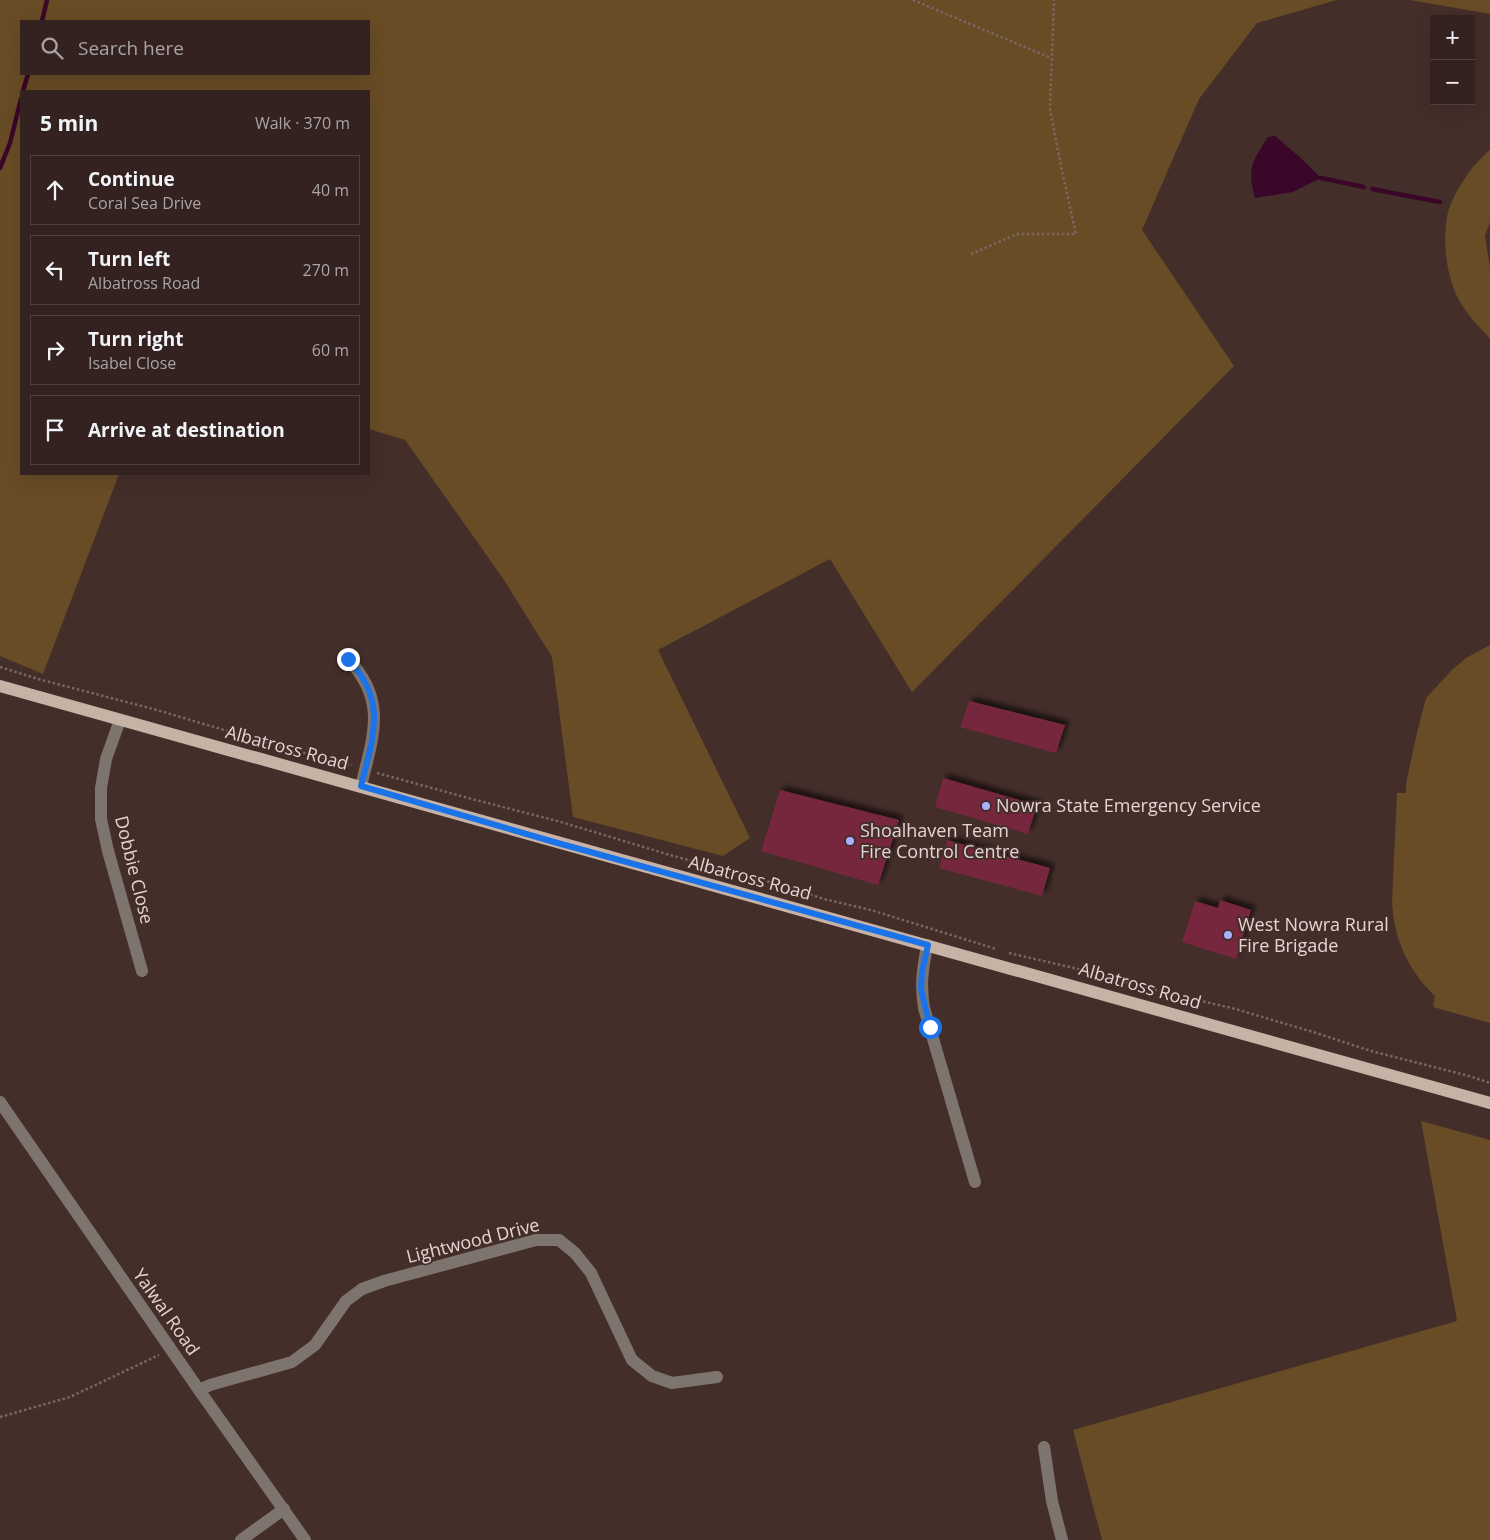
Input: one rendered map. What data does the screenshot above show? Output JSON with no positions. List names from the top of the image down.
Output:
{
  "streets": {
    "main road": ["Albatross Road"],
    "street": ["Dobbie Close", "Lightwood Drive", "Yalwal Road"]
  },
  "crossings": [
    ["Albatross Road", "Dobbie Close"],
    ["Lightwood Drive", "Yalwal Road"]
  ],
  "places": ["Nowra State Emergency Service", "Shoalhaven Team Fire Control Centre", "West Nowra Rural Fire Brigade"],
  "page": {
    "map_buttons": ["+", "−"],
    "search": "Search here",
    "heading": ["5 min", "Walk · 370 m"],
    "list": [
      ["Continue", "Coral Sea Drive", "40 m"],
      ["Turn left", "Albatross Road", "270 m"],
      ["Turn right", "Isabel Close", "60 m"],
      "Arrive at destination"
    ]
  }
}
